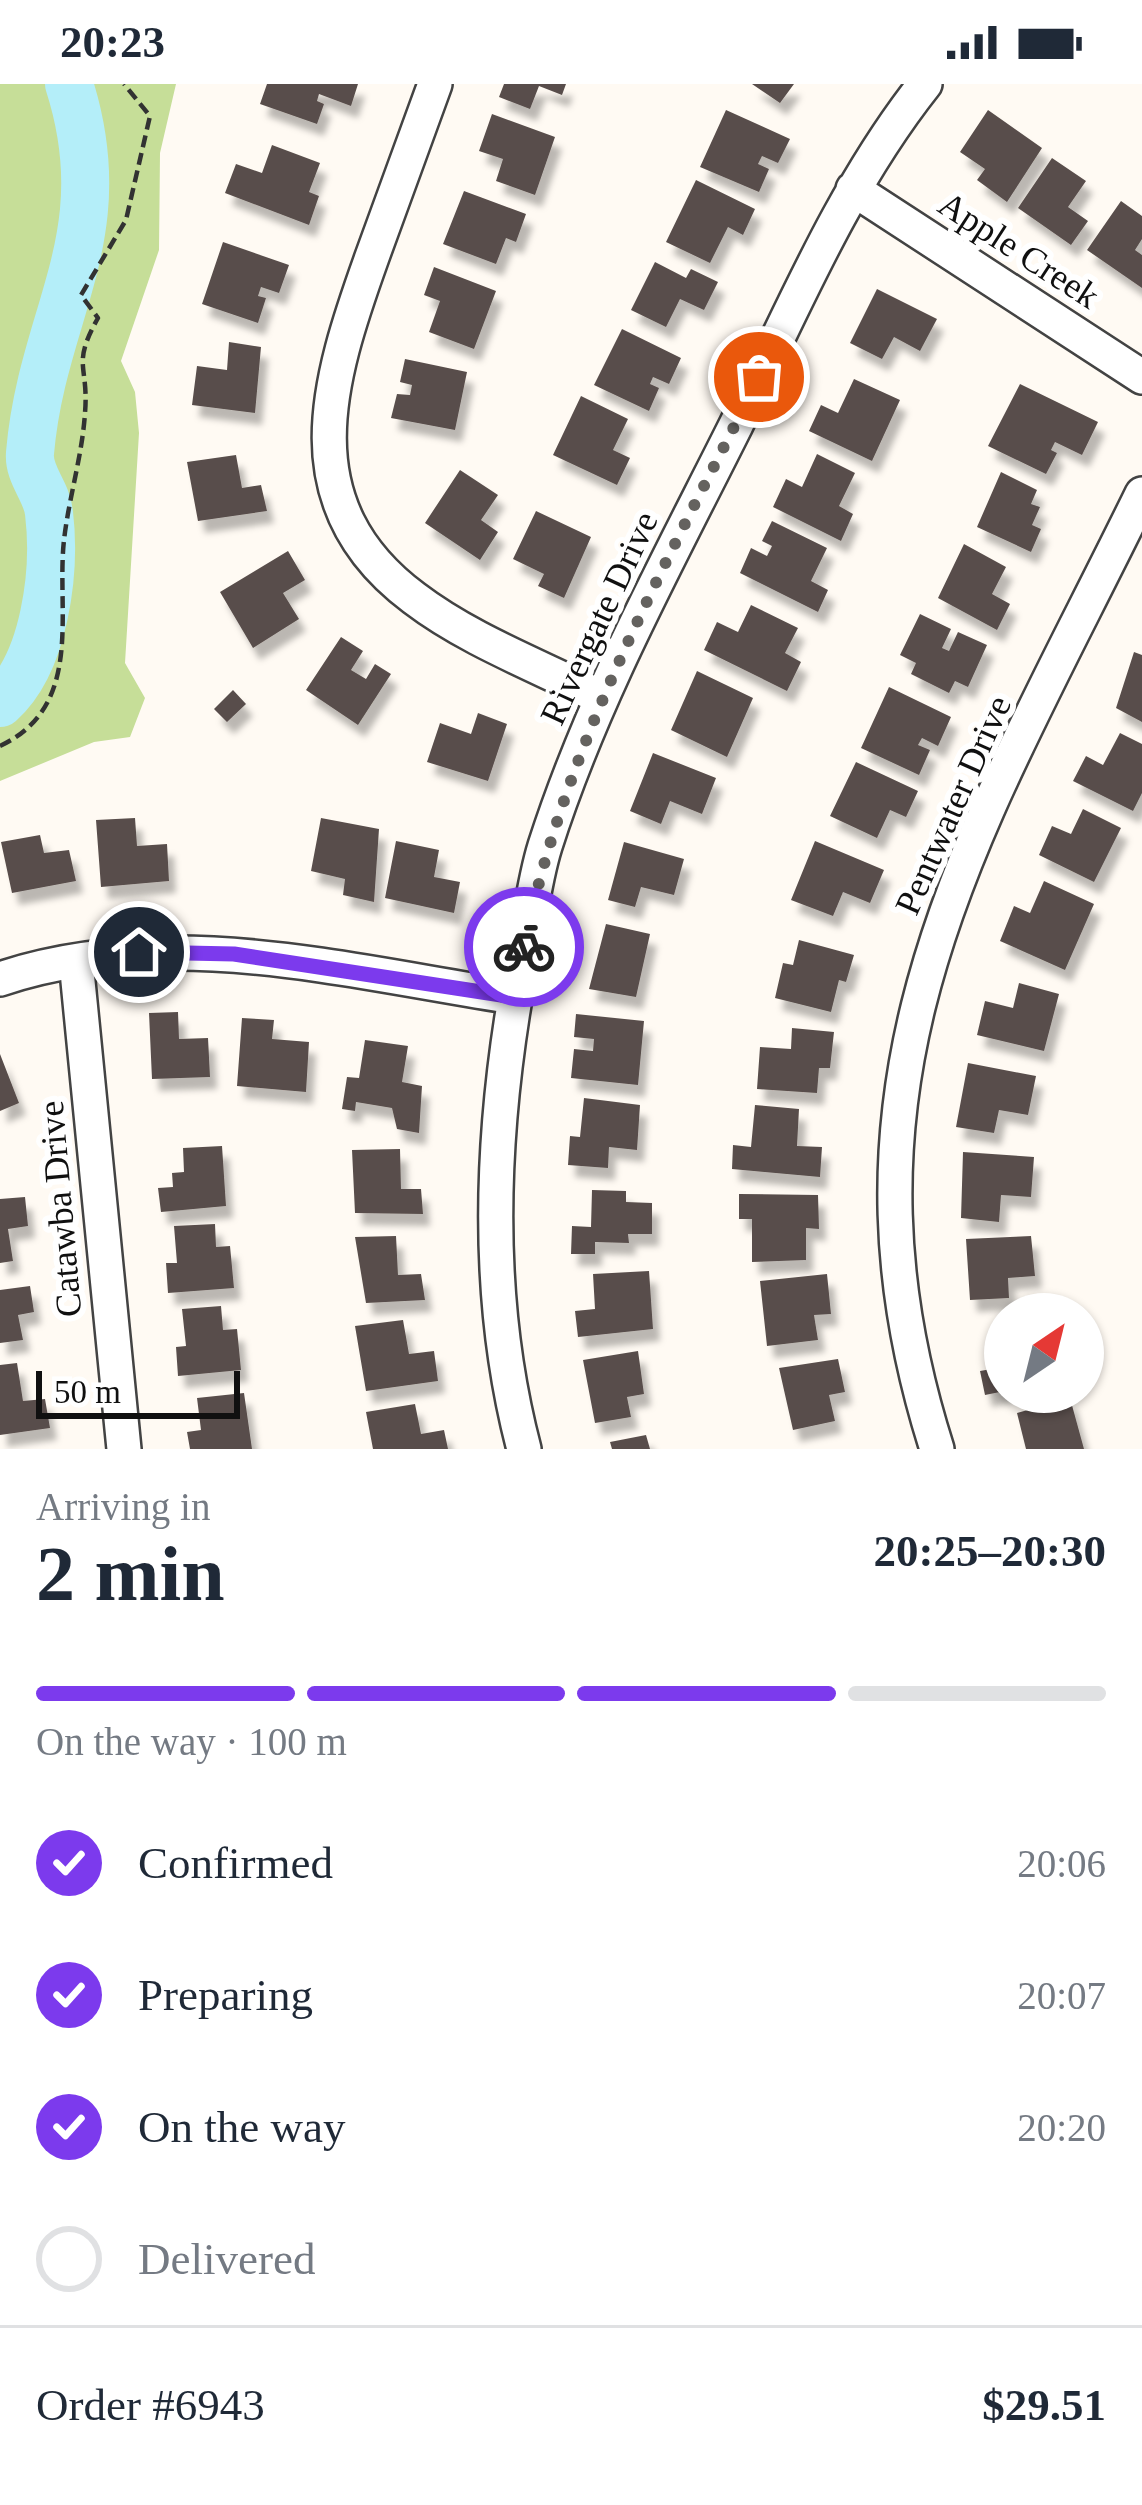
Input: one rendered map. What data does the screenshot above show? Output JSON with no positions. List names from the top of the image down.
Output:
{
  "streets": {
    "street": [
      "Apple Creek",
      "Rivergate Drive",
      "Pentwater Drive",
      "Catawba Drive"
    ]
  },
  "crossings": [
    ["Apple Creek", "Rivergate Drive"]
  ],
  "scale_bar": "50 m",
  "north": "top right",
  "page": {
    "status": "20:23",
    "scale": "50 m",
    "heading": ["2 min", "Arriving in", "20:25–20:30"],
    "panel": ["Order #6943", "$29.51"],
    "bar": "On the way · 100 m",
    "list": [
      ["Confirmed", "20:06"],
      ["Preparing", "20:07"],
      ["On the way", "20:20"],
      "Delivered"
    ]
  }
}
